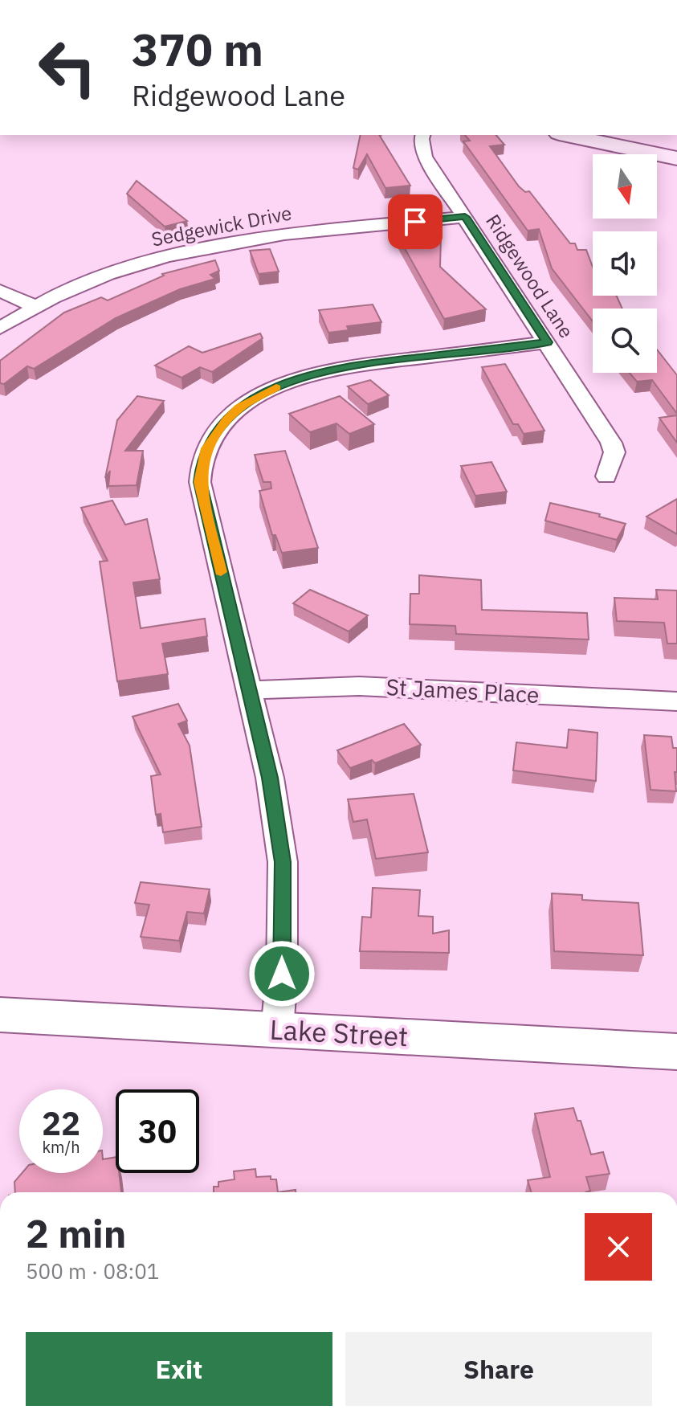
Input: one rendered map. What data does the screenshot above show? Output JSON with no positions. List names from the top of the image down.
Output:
{
  "streets": {
    "street": [
      "Sedgewick Drive",
      "Ridgewood Lane",
      "St James Place",
      "Lake Street"
    ]
  },
  "crossings": [
    ["Sedgewick Drive", "Ridgewood Lane"]
  ],
  "north": "bottom",
  "page": {
    "turn": ["370 m", "Ridgewood Lane"],
    "speed": "22 km/h",
    "limit": "30",
    "heading": ["2 min", "500 m · 08:01"],
    "buttons": ["Exit", "Share"]
  }
}
